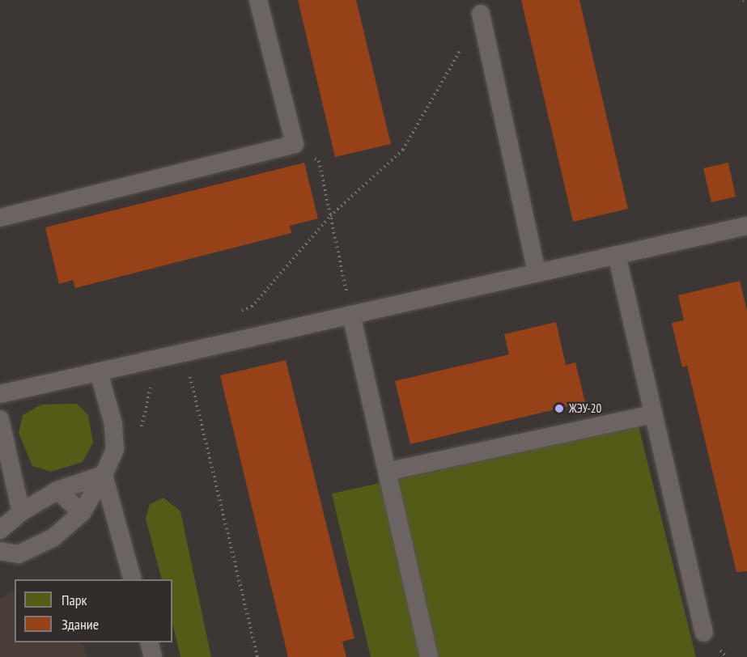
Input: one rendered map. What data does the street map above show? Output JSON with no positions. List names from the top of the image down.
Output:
{
  "places": ["ЖЭУ-20"],
  "legend": ["Парк", "Здание"]
}
